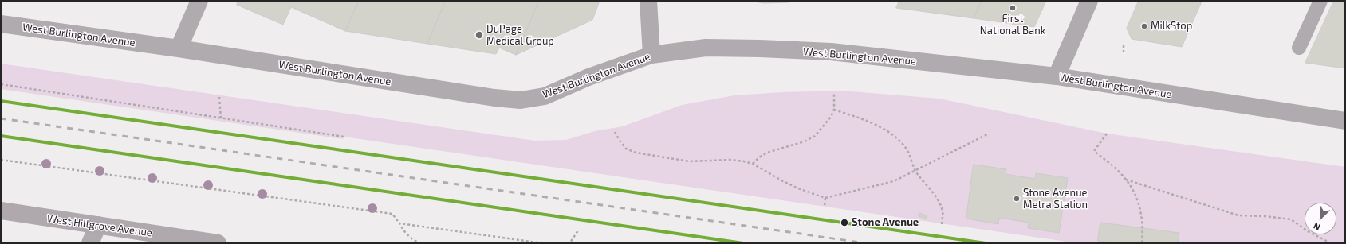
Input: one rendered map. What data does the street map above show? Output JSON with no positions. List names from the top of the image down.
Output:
{
  "streets": {
    "street": ["West Burlington Avenue", "West Hillgrove Avenue"]
  },
  "places": [
    "First National Bank",
    "MilkStop",
    "DuPage Medical Group",
    "Stone Avenue Metra Station",
    "Stone Avenue"
  ],
  "north": "bottom left"
}
